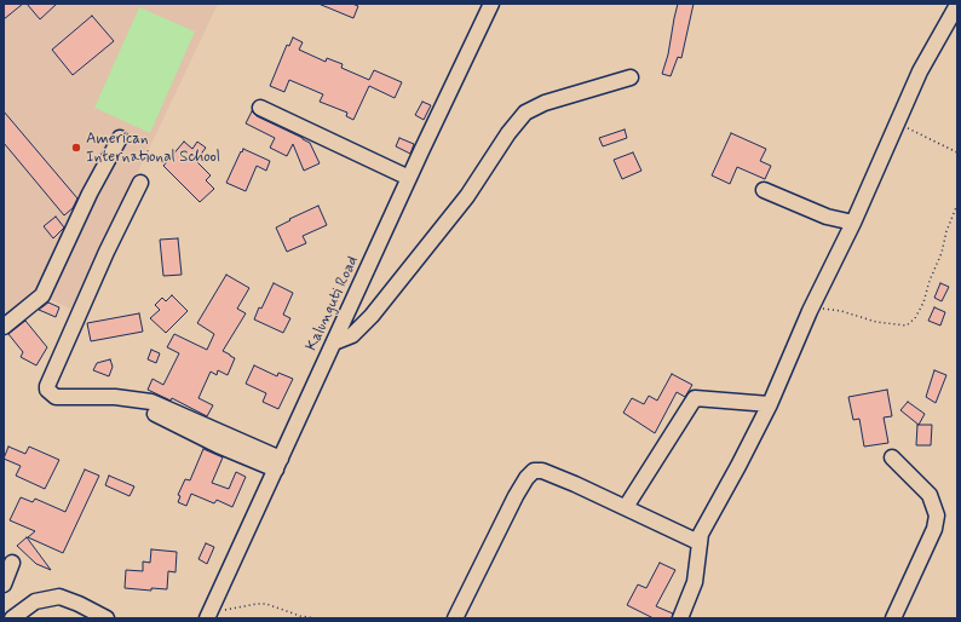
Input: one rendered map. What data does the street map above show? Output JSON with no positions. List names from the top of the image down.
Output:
{
  "streets": {
    "street": ["Kalunguti Road"]
  },
  "places": ["American International School"]
}
